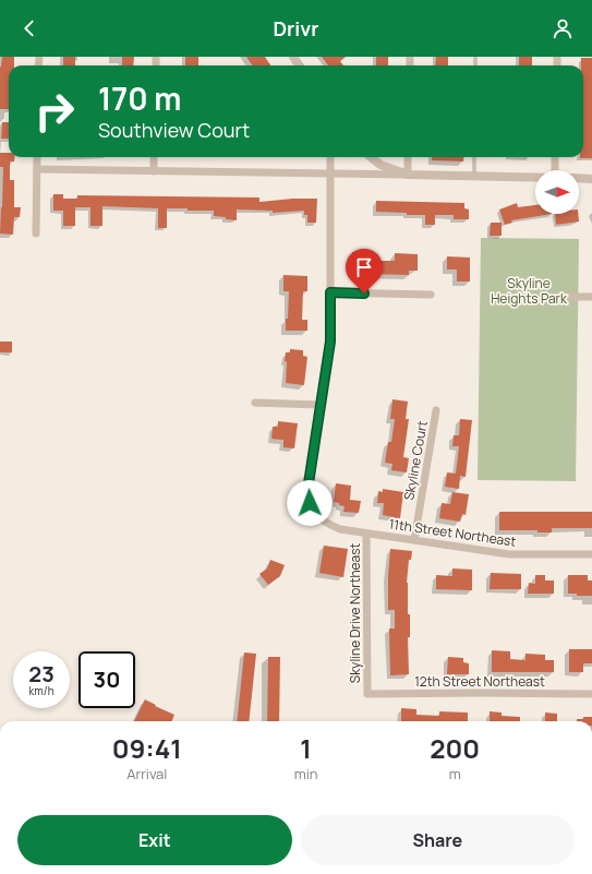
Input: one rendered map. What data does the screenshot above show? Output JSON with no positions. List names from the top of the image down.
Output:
{
  "streets": {
    "street": [
      "Skyline Court",
      "11th Street Northeast",
      "Skyline Drive Northeast",
      "12th Street Northeast"
    ]
  },
  "crossings": [
    ["Skyline Court", "11th Street Northeast"],
    ["11th Street Northeast", "Skyline Drive Northeast"],
    ["Skyline Drive Northeast", "12th Street Northeast"]
  ],
  "parks": ["Skyline Heights Park"],
  "north": "right",
  "page": {
    "header": "Drivr",
    "turn": ["170 m", "Southview Court"],
    "speed": "23 km/h",
    "limit": "30",
    "eta": [
      "09:41",
      "Arrival",
      "1",
      "min",
      "200",
      "m"
    ],
    "buttons": ["Exit", "Share"]
  }
}
